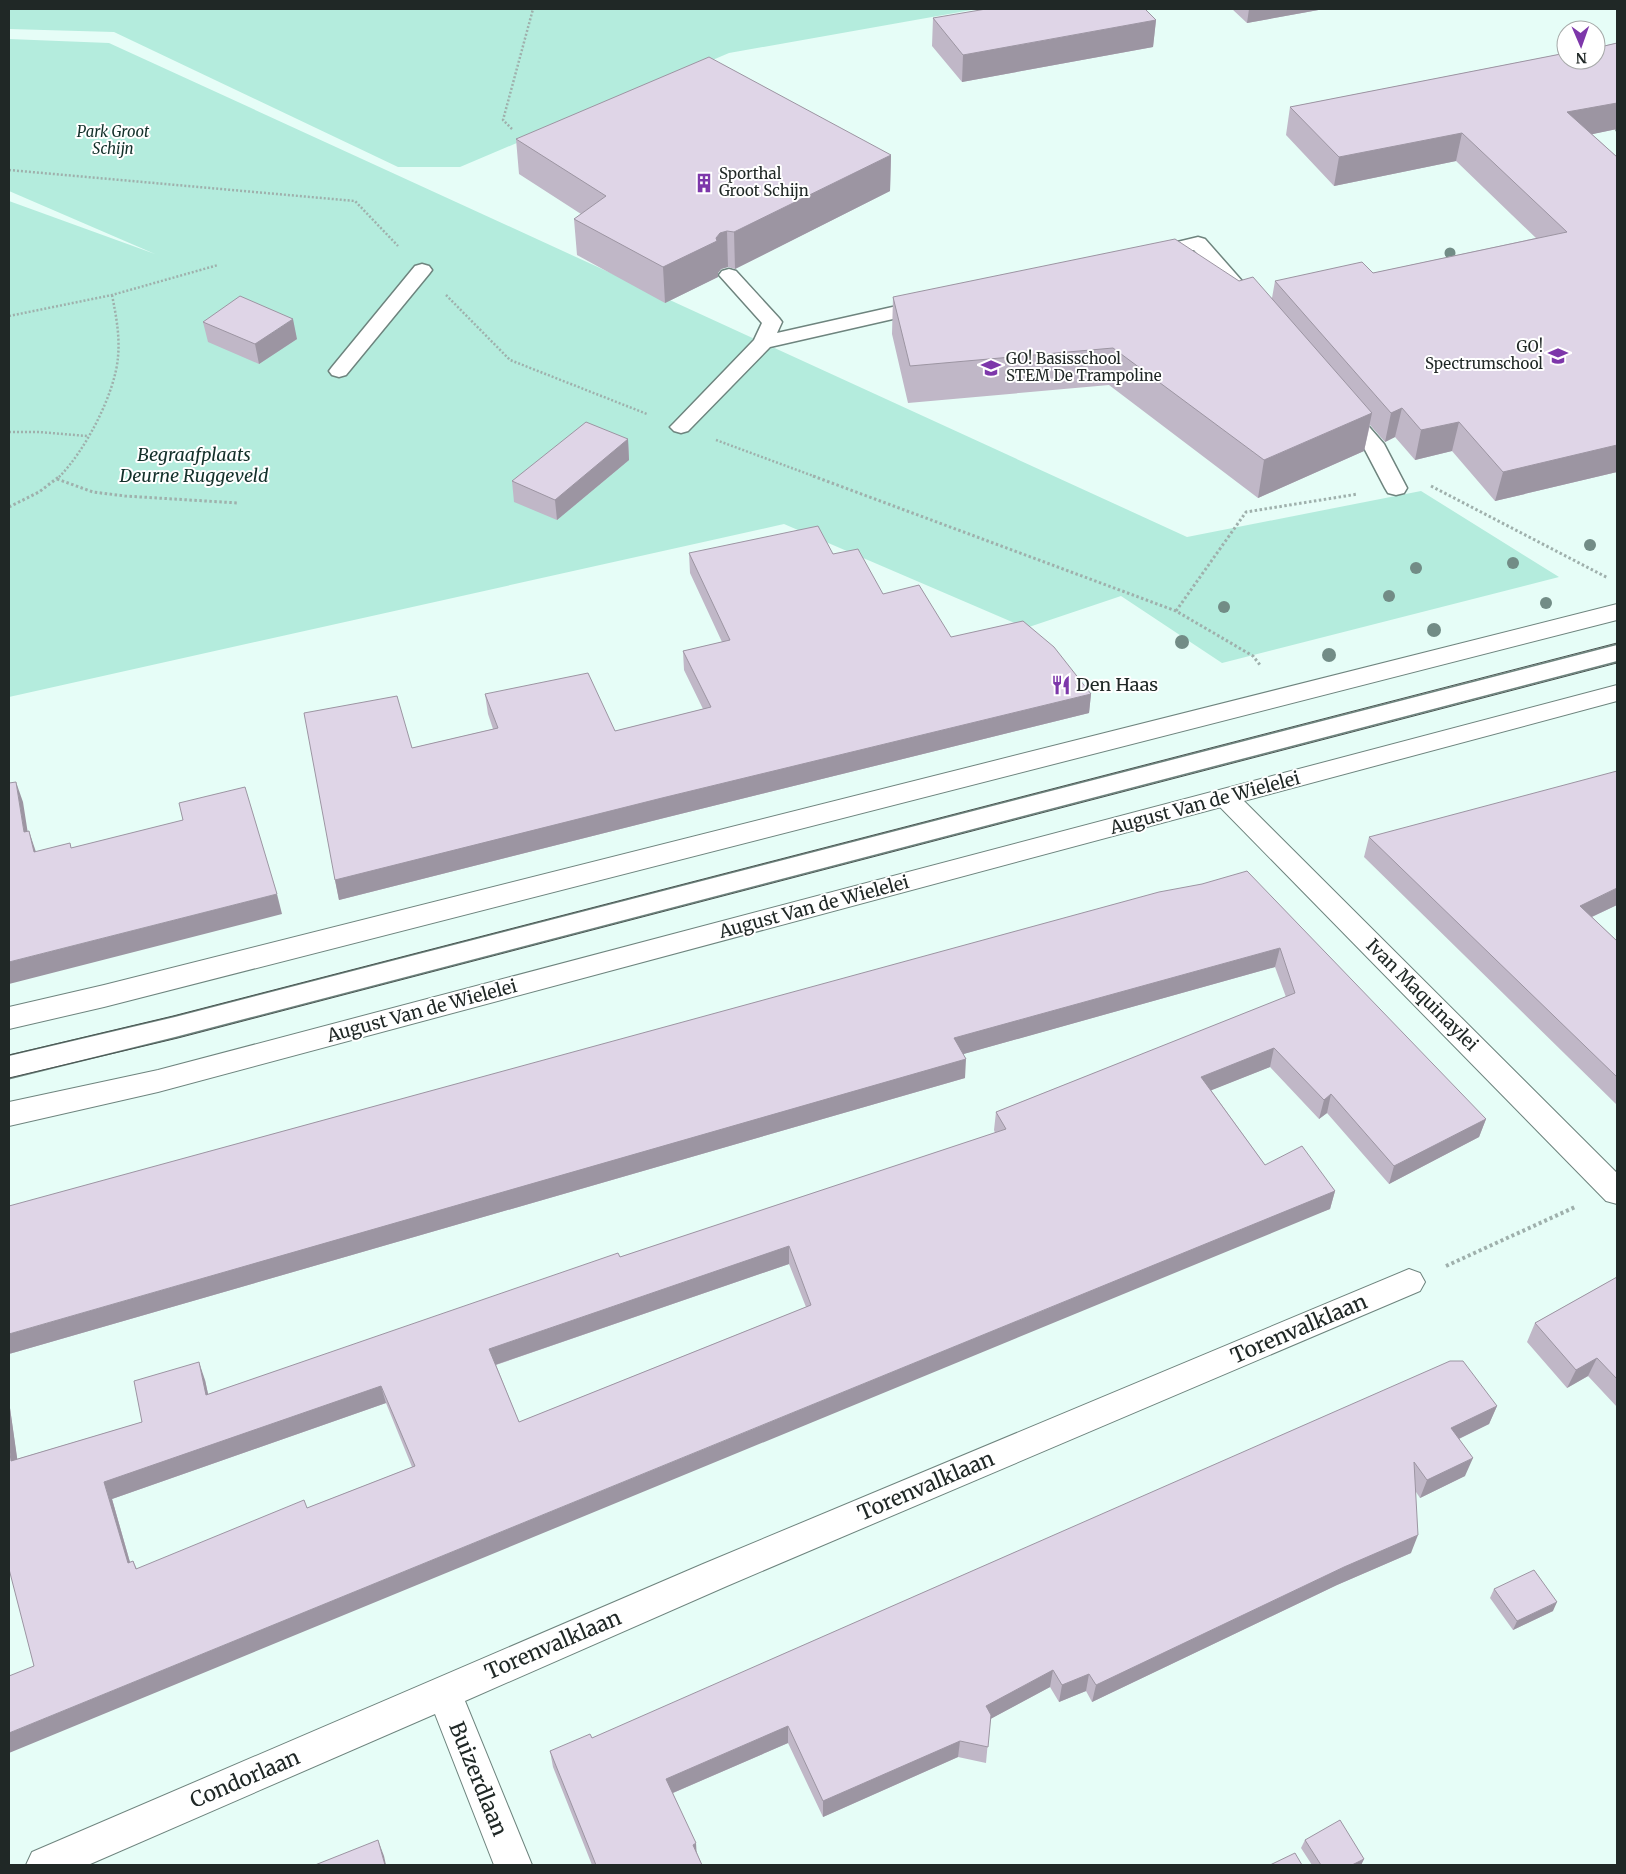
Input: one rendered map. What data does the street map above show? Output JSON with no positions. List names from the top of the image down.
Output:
{
  "streets": {
    "main road": [
      "August Van de Wielelei",
      "Ivan Maquinaylei",
      "Torenvalklaan",
      "Condorlaan",
      "Buizerdlaan"
    ]
  },
  "crossings": [
    ["August Van de Wielelei", "Ivan Maquinaylei"],
    ["Torenvalklaan", "Condorlaan"],
    ["Torenvalklaan", "Buizerdlaan"],
    ["Condorlaan", "Buizerdlaan"]
  ],
  "parks": ["Park Groot Schijn", "Begraafplaats Deurne Ruggeveld"],
  "places": {
    "building": ["Sporthal Groot Schijn"],
    "school or university": ["GO! Spectrumschool", "GO! Basisschool STEM De Trampoline"],
    "restaurant": ["Den Haas"]
  },
  "north": "bottom"
}
